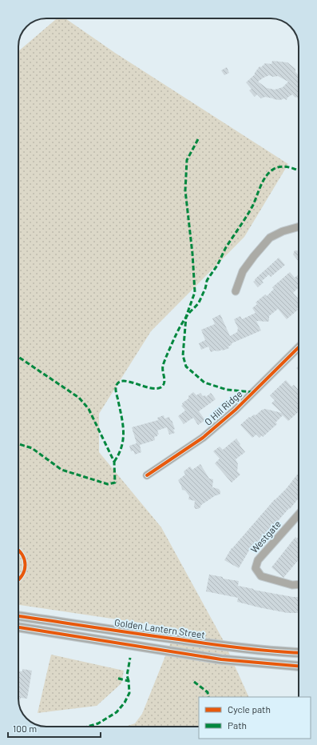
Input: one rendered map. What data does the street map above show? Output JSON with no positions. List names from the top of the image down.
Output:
{
  "streets": {
    "main road": ["Golden Lantern Street"],
    "street": ["O Hill Ridge", "Westgate"]
  },
  "legend": ["Cycle path", "Path"],
  "scale_bar": "100 m"
}
